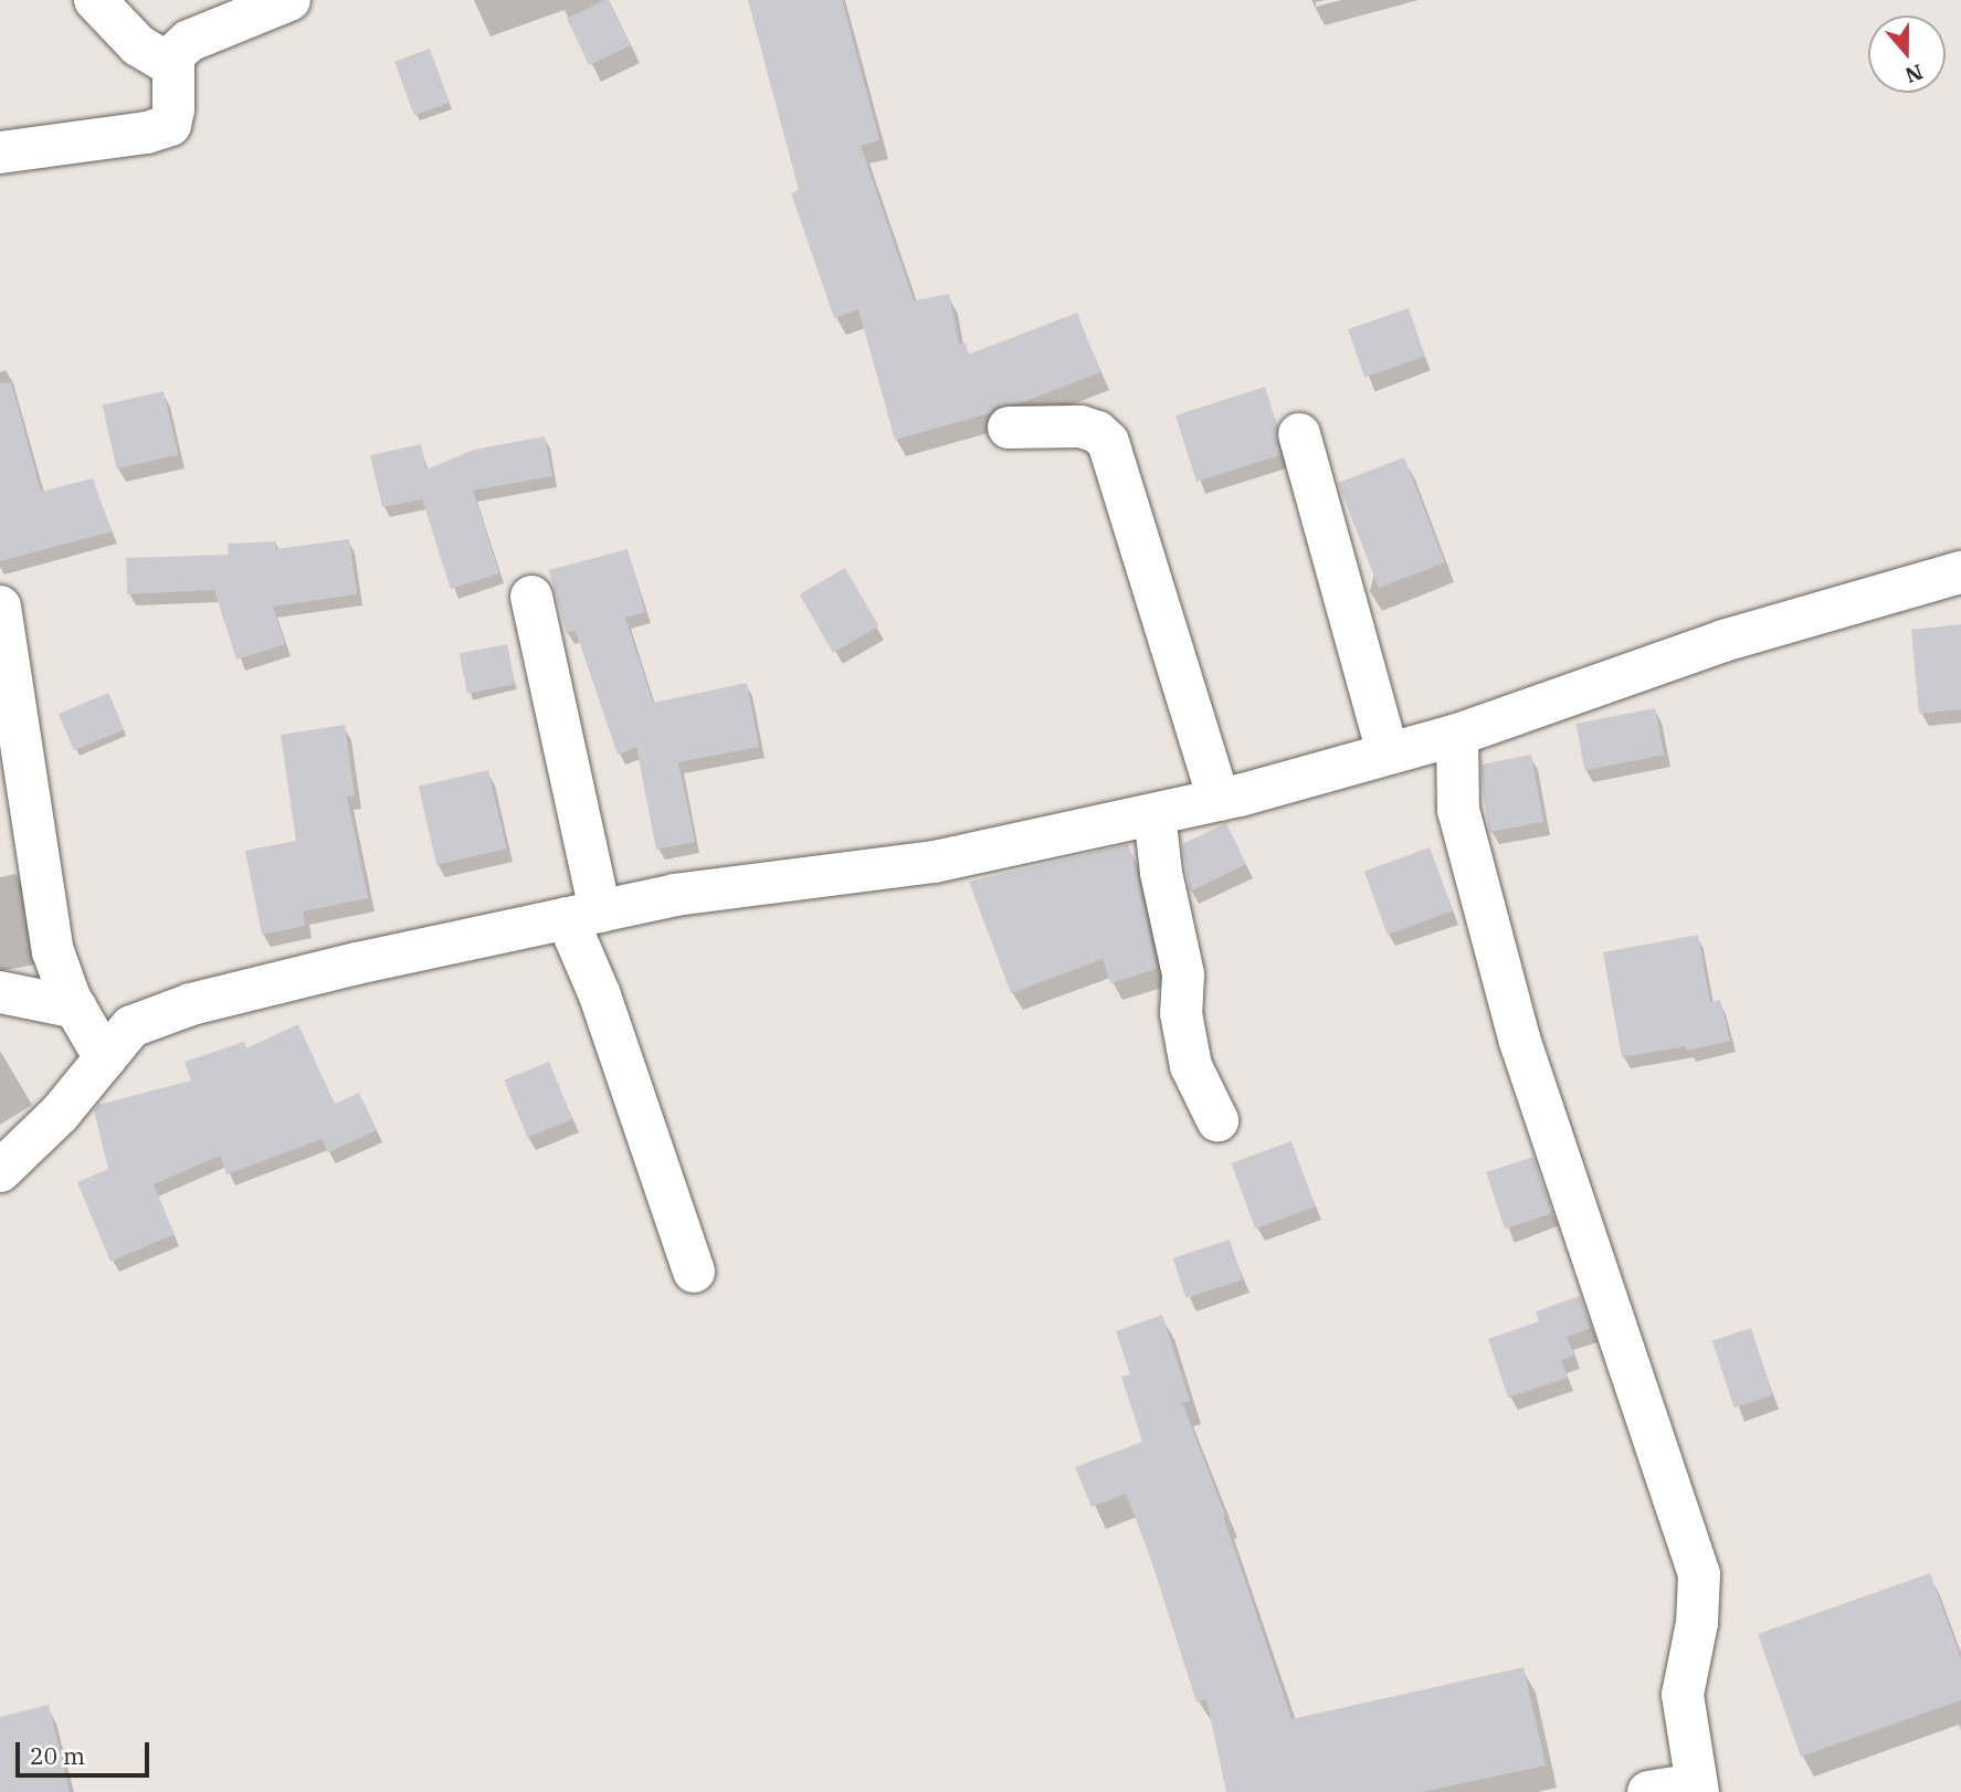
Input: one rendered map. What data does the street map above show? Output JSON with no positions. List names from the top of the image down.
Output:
{
  "scale_bar": "20 m",
  "north": "bottom"
}
